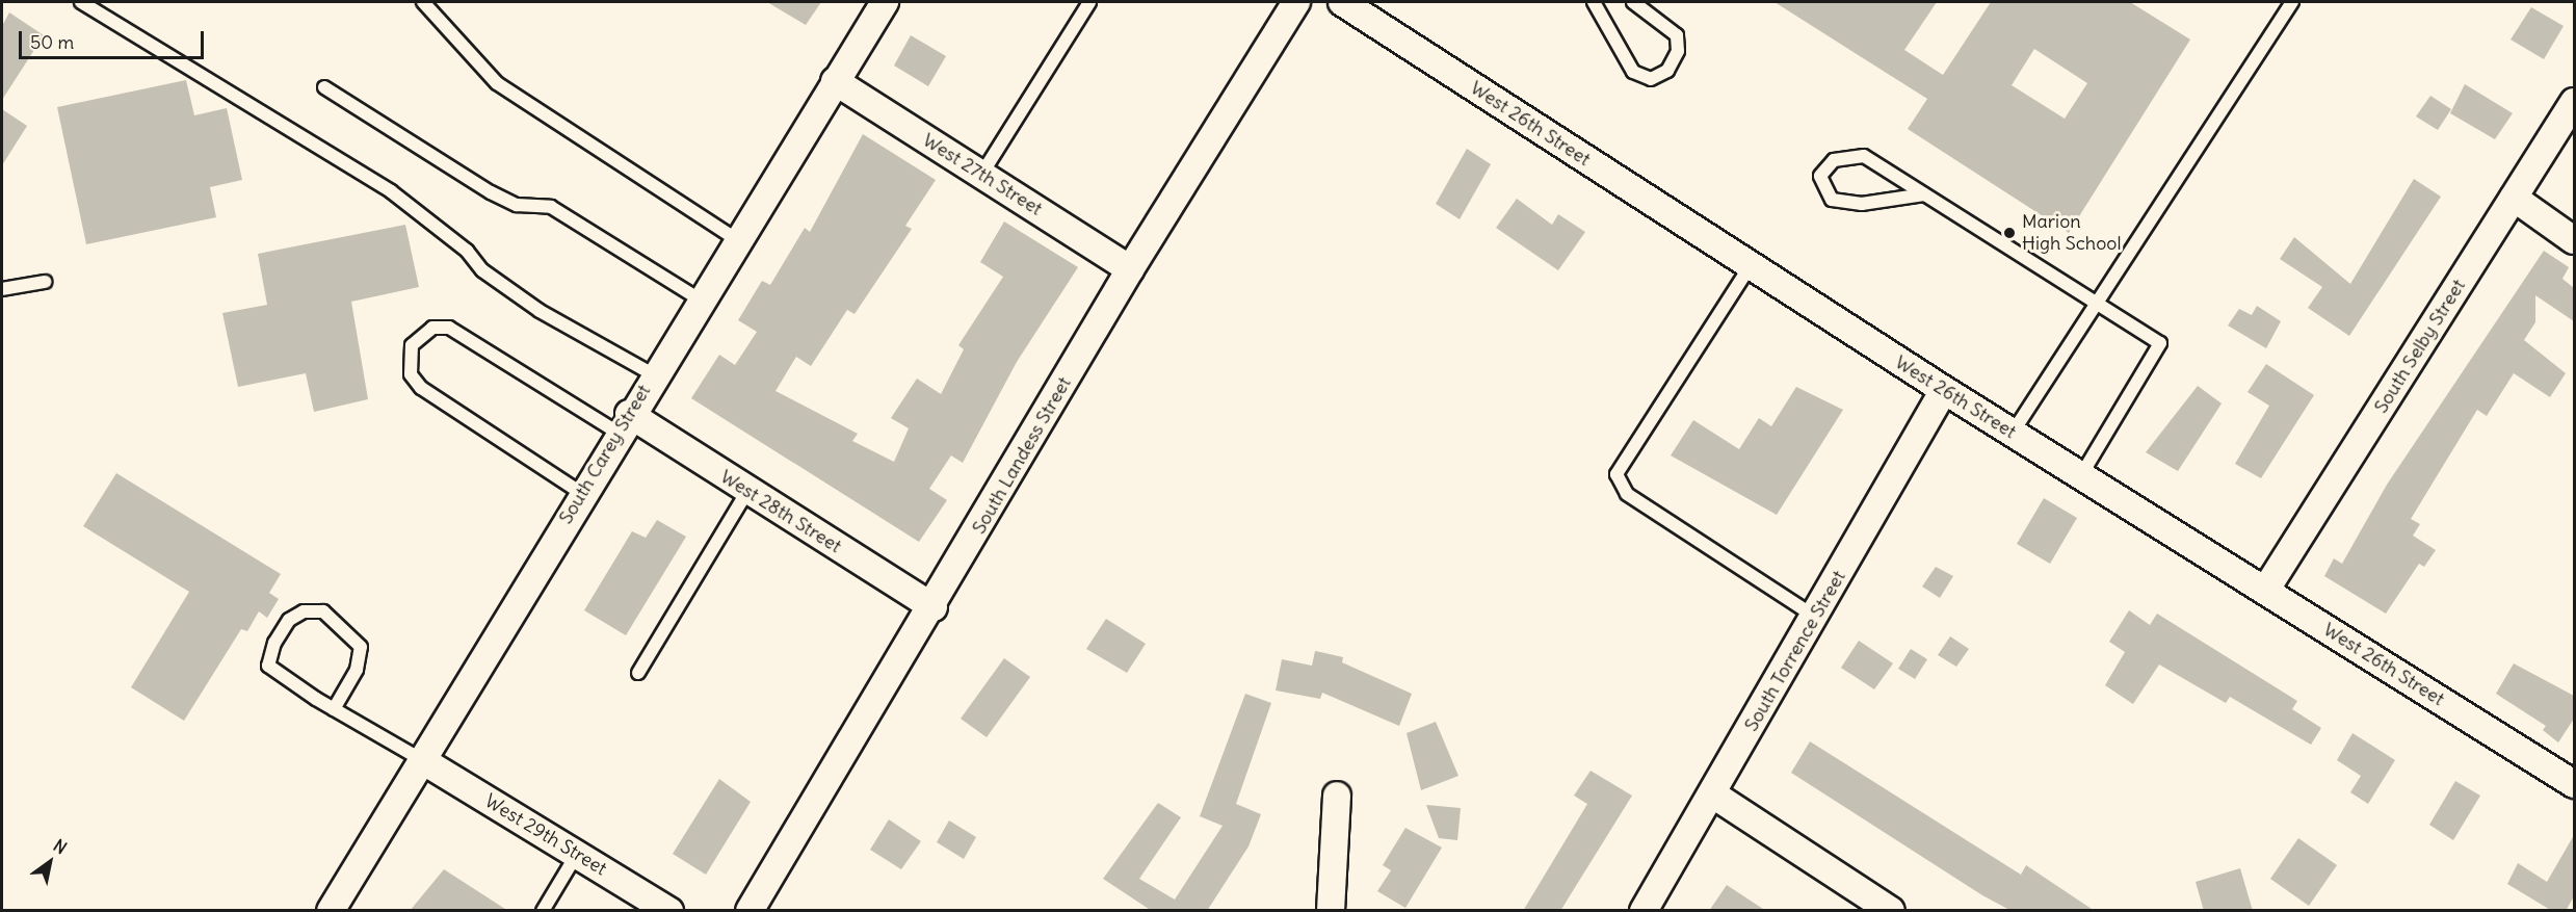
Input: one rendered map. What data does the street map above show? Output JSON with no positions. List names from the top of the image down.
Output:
{
  "streets": {
    "street": [
      "West 26th Street",
      "West 27th Street",
      "South Selby Street",
      "South Carey Street",
      "South Landess Street",
      "West 28th Street",
      "South Torrence Street",
      "West 29th Street"
    ]
  },
  "crossings": [
    ["West 26th Street", "South Selby Street"],
    ["West 26th Street", "South Torrence Street"],
    ["West 27th Street", "South Carey Street"],
    ["West 27th Street", "South Landess Street"],
    ["South Carey Street", "West 28th Street"],
    ["South Carey Street", "West 29th Street"],
    ["South Landess Street", "West 28th Street"]
  ],
  "places": ["Marion High School"],
  "scale_bar": "50 m",
  "north": "top right"
}
